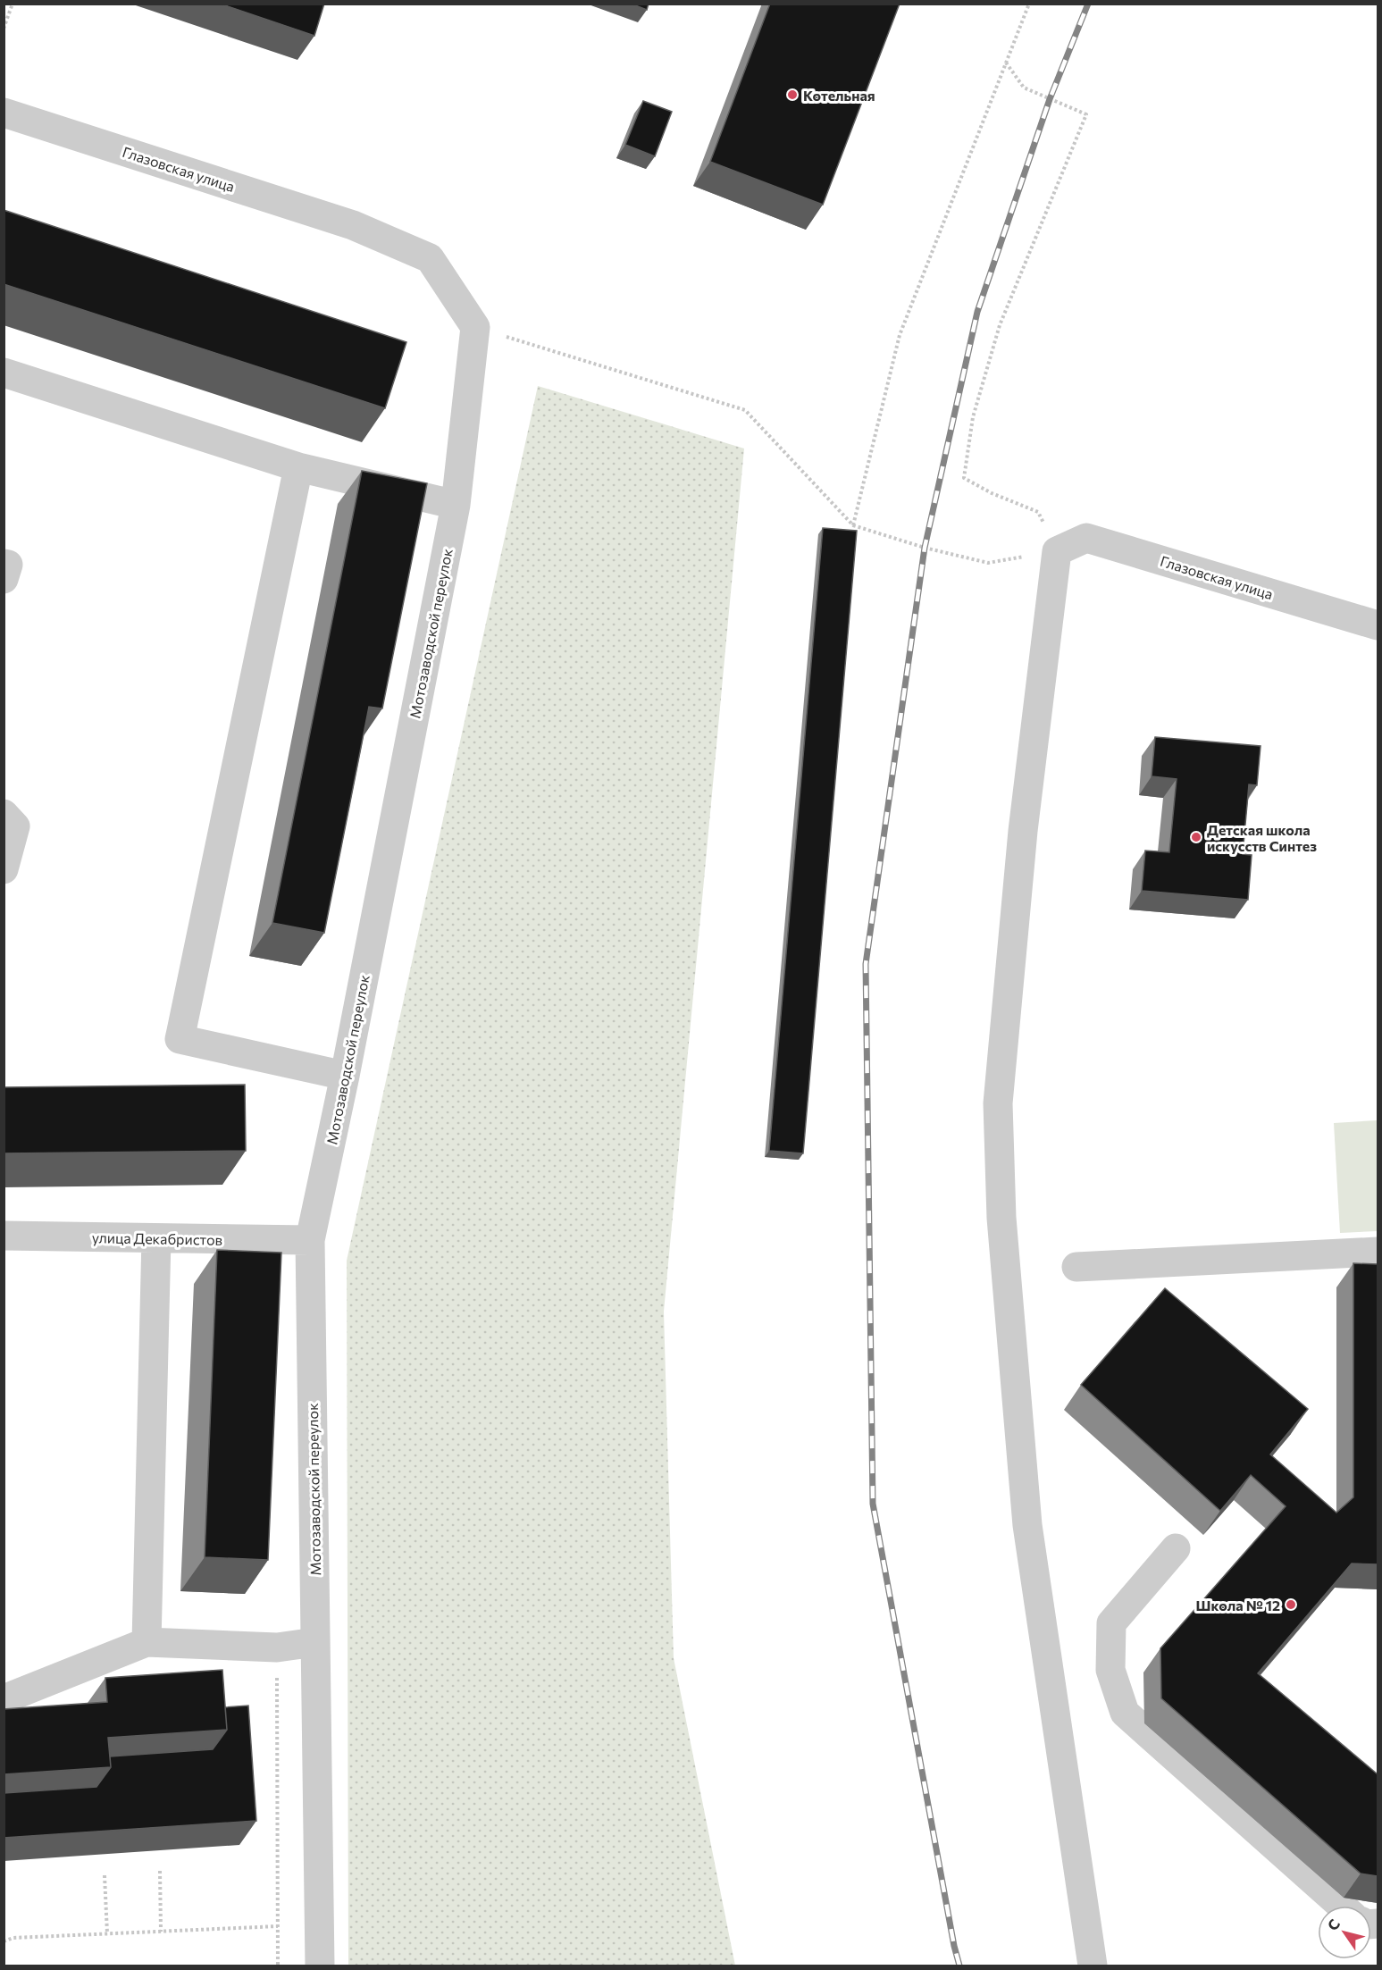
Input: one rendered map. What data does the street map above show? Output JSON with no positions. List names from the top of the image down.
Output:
{
  "streets": {
    "street": ["Глазовская улица", "Мотозаводской переулок", "улица Декабристов"]
  },
  "crossings": [
    ["Глазовская улица", "Мотозаводской переулок"],
    ["Мотозаводской переулок", "улица Декабристов"]
  ],
  "places": ["Котельная", "Детская школа искусств Синтез", "Школа № 12"],
  "north": "top left"
}
